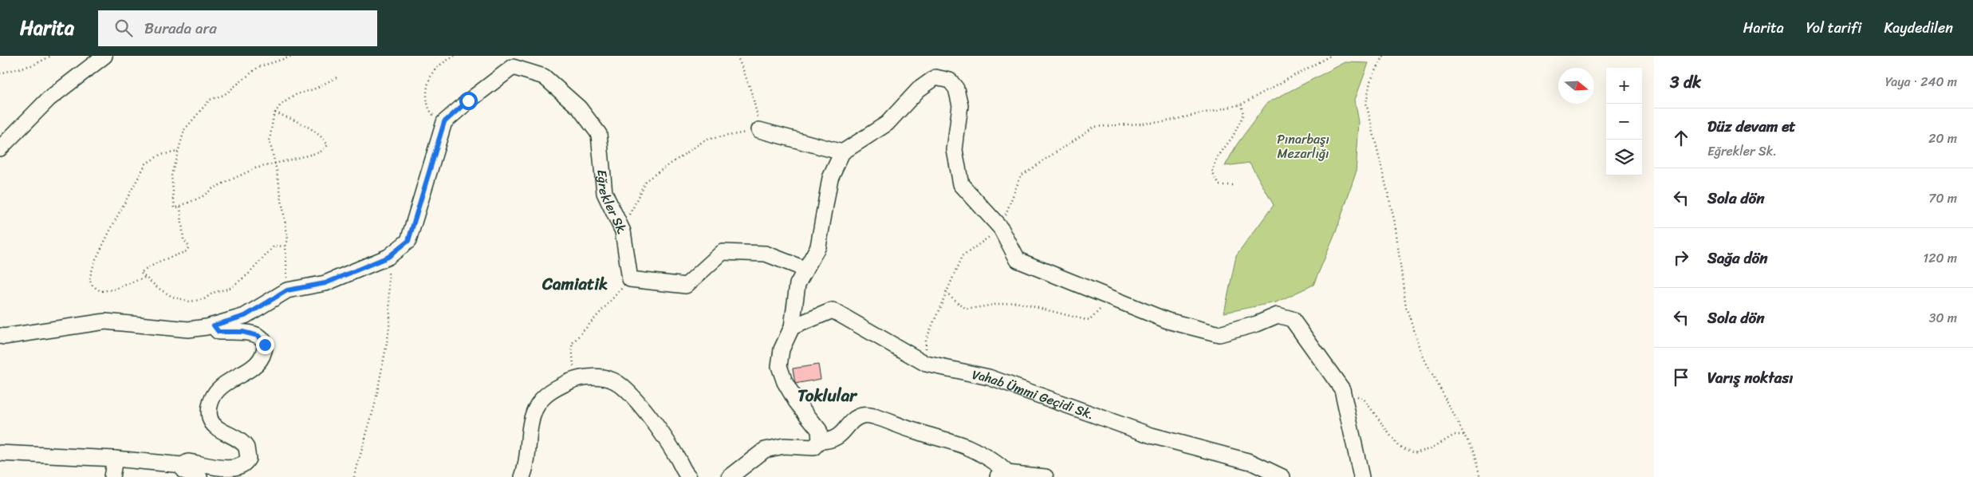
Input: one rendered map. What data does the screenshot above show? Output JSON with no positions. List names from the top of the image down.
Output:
{
  "streets": {
    "street": ["Eğrekler Sk.", "Vahab Ümmi Geçidi Sk."]
  },
  "districts": ["Camiatik", "Toklular"],
  "parks": ["Pınarbaşı Mezarlığı"],
  "north": "right",
  "page": {
    "header": "Harita",
    "search": "Burada ara",
    "nav": ["Harita", "Yol tarifi", "Kaydedilen"],
    "heading": ["3 dk", "Yaya · 240 m"],
    "map_buttons": ["+", "−"],
    "list": [
      ["Düz devam et", "Eğrekler Sk.", "20 m"],
      ["Sola dön", "70 m"],
      ["Sağa dön", "120 m"],
      ["Sola dön", "30 m"],
      "Varış noktası"
    ]
  }
}
